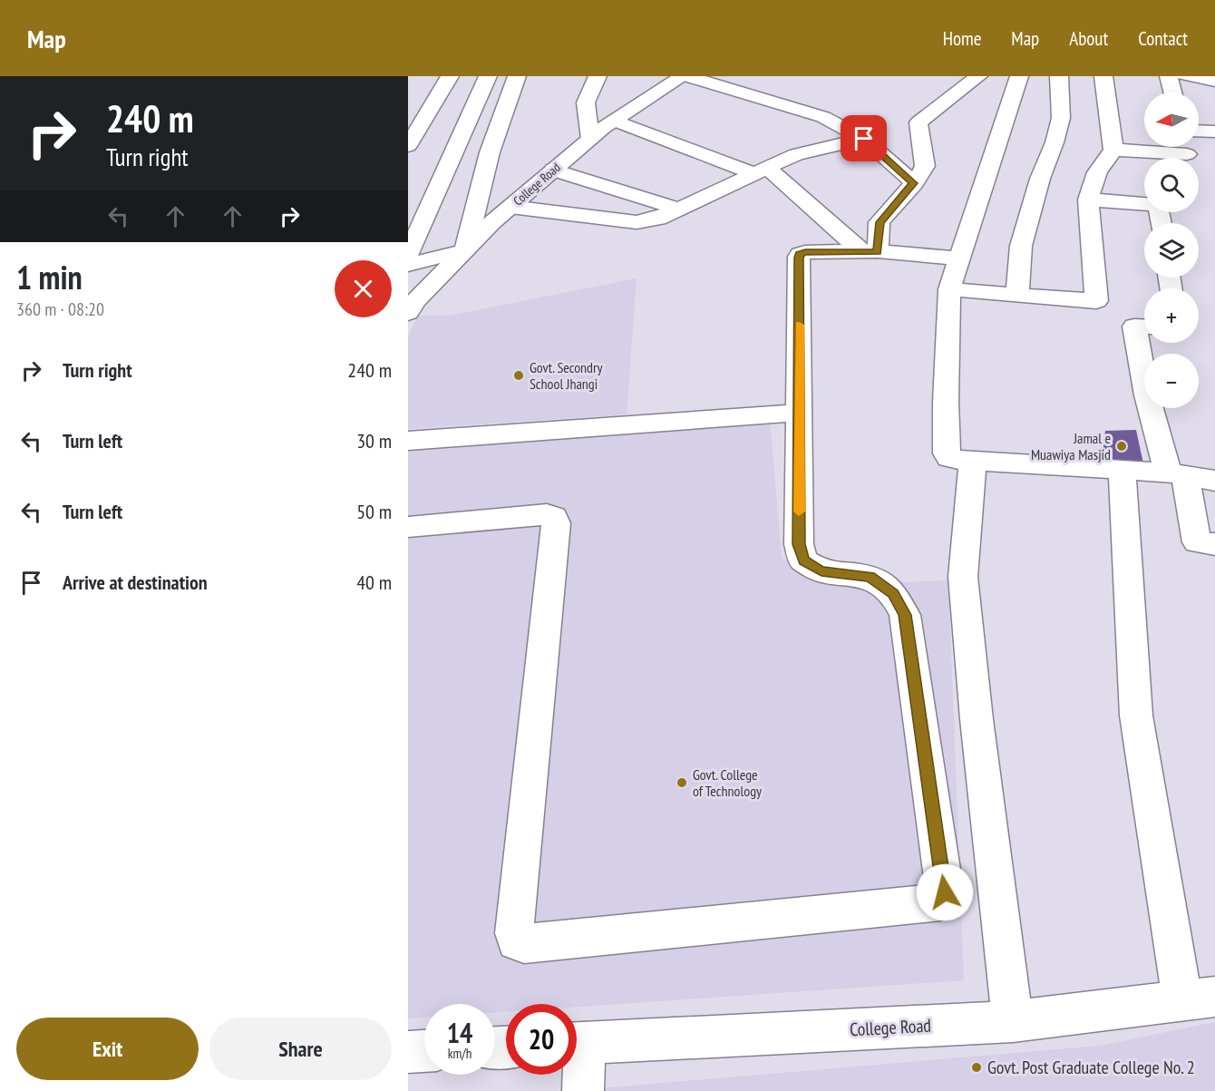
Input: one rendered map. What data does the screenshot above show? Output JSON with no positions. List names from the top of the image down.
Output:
{
  "streets": {
    "street": ["College Road"]
  },
  "places": [
    "Govt. Secondry School Jhangi",
    "Jamal e Muawiya Masjid",
    "Govt. College of Technology",
    "Govt. Post Graduate College No. 2"
  ],
  "north": "left",
  "page": {
    "header": "Map",
    "nav": [
      "Home",
      "Map",
      "About",
      "Contact"
    ],
    "turn": ["240 m", "Turn right"],
    "map_buttons": ["+", "−"],
    "heading": ["1 min", "360 m · 08:20"],
    "list": [
      {
        "name": "Turn right",
        "value": "240 m"
      },
      {
        "name": "Turn left",
        "value": "30 m"
      },
      {
        "name": "Turn left",
        "value": "50 m"
      },
      {
        "name": "Arrive at destination",
        "value": "40 m"
      }
    ],
    "speed": "14 km/h",
    "limit": "20",
    "buttons": ["Exit", "Share"]
  }
}
